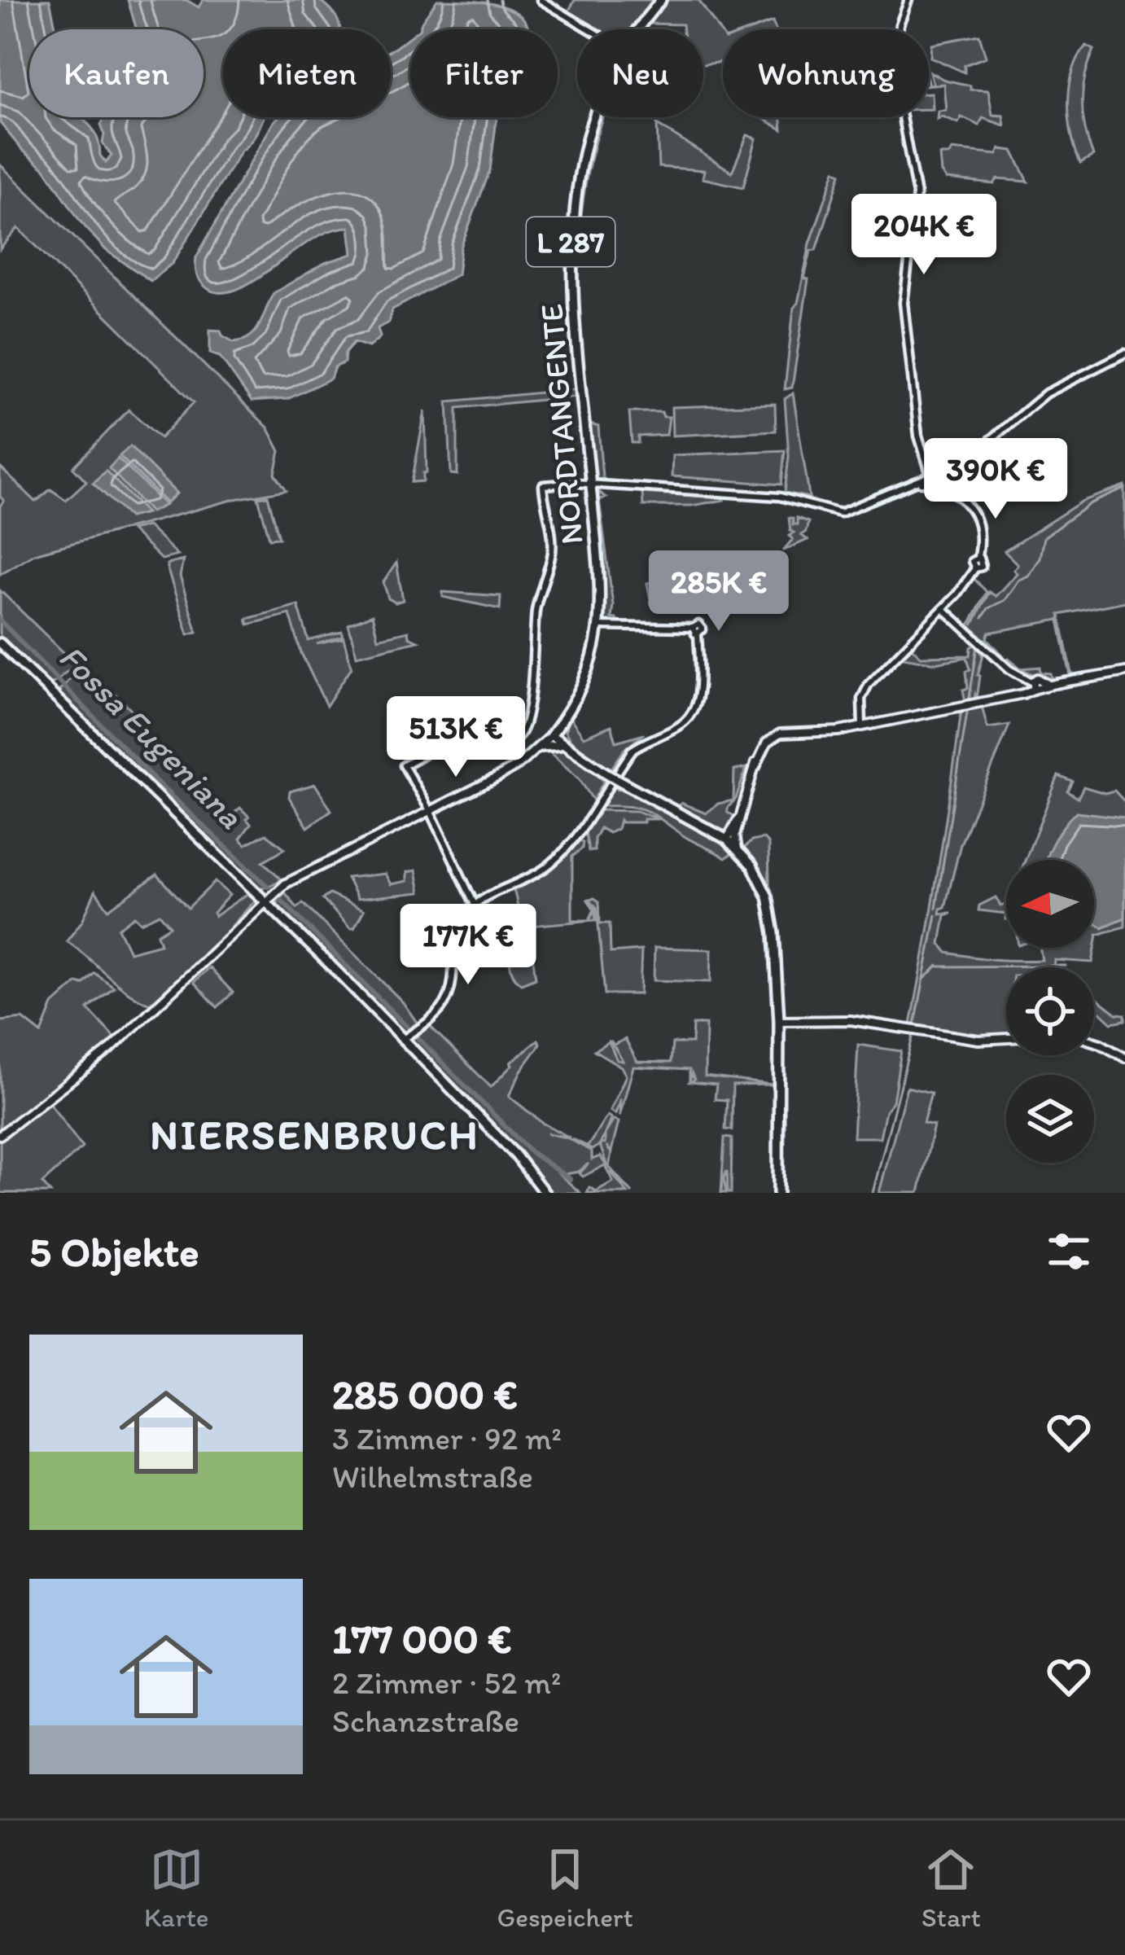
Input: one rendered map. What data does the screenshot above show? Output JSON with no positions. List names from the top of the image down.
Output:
{
  "streets": {
    "main road": ["L 287", "NORDTANGENTE"]
  },
  "districts": ["NIERSENBRUCH"],
  "water": ["Fossa Eugeniana"],
  "north": "left",
  "page": {
    "chip": [
      "Kaufen",
      "Mieten",
      "Filter",
      "Neu",
      "Wohnung"
    ],
    "price": [
      "204K €",
      "390K €",
      "285K €",
      "513K €",
      "177K €"
    ],
    "heading": "5 Objekte",
    "list": [
      {
        "name": "285 000 €",
        "note": "3 Zimmer · 92 m² · Wilhelmstraße"
      },
      {
        "name": "177 000 €",
        "note": "2 Zimmer · 52 m² · Schanzstraße"
      }
    ],
    "tabs": ["Karte", "Gespeichert", "Start"]
  }
}
